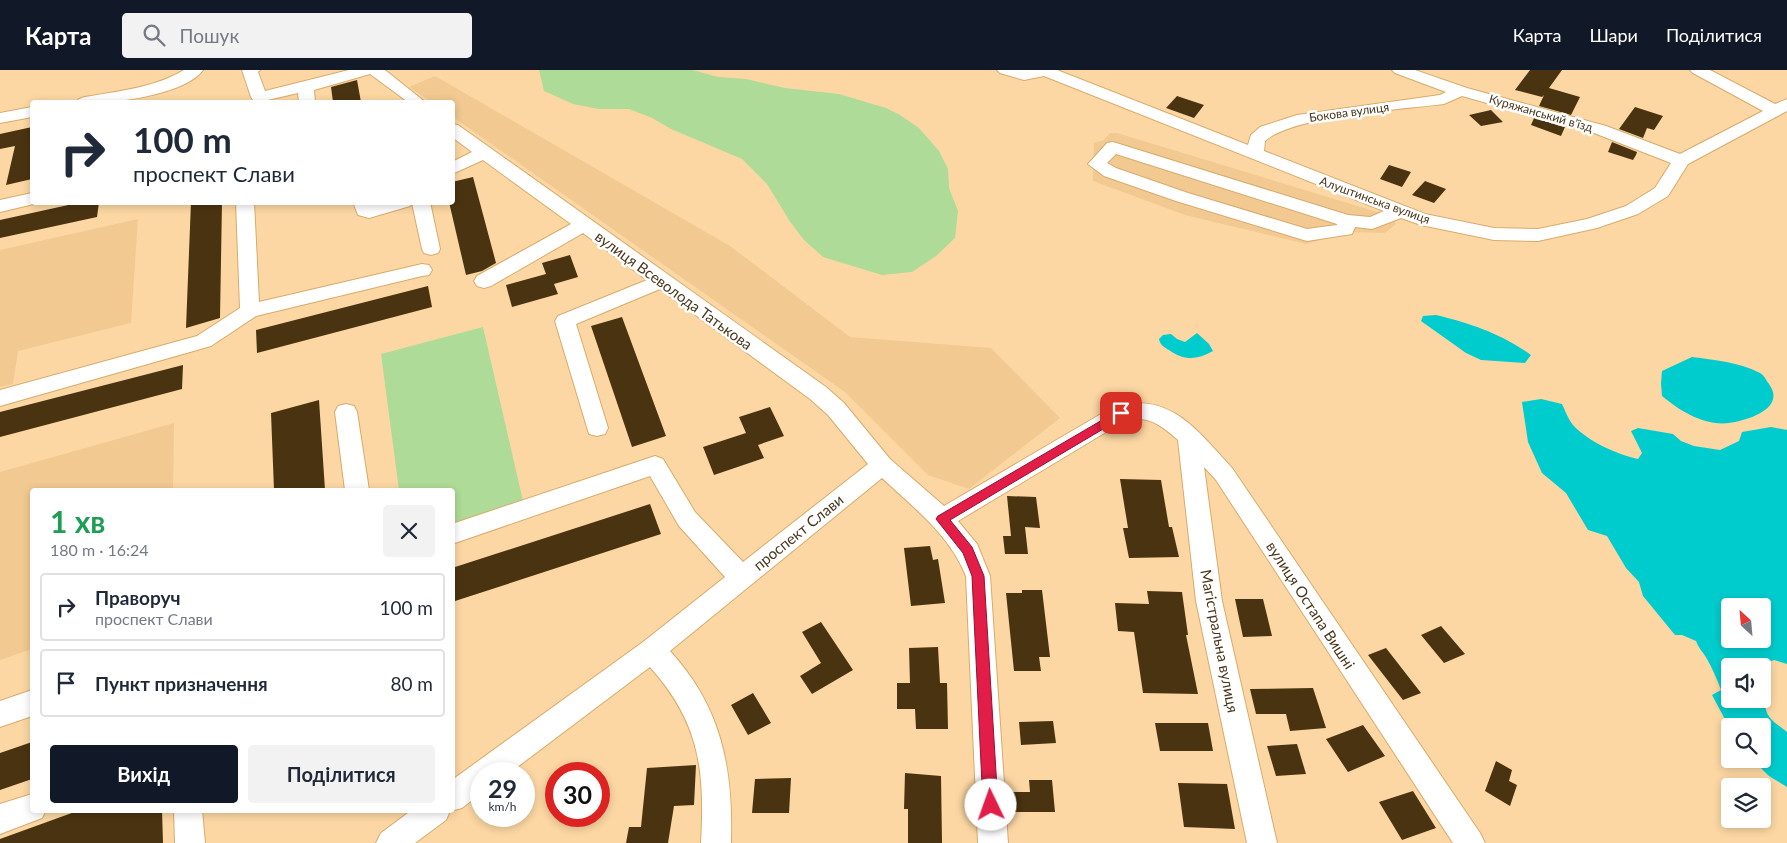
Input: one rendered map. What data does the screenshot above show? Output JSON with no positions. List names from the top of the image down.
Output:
{
  "streets": {
    "street": [
      "Бокова вулиця",
      "Куряжанський в’їзд",
      "Алуштинська вулиця",
      "вулиця Всеволода Татькова",
      "проспект Слави",
      "вулиця Остапа Вишні",
      "Магістральна вулиця"
    ]
  },
  "crossings": [
    ["Бокова вулиця", "Куряжанський в’їзд"],
    ["Бокова вулиця", "Алуштинська вулиця"],
    ["Куряжанський в’їзд", "Алуштинська вулиця"],
    ["вулиця Всеволода Татькова", "проспект Слави"],
    ["вулиця Остапа Вишні", "Магістральна вулиця"]
  ],
  "north": "top left",
  "page": {
    "header": "Карта",
    "search": "Пошук",
    "nav": ["Карта", "Шари", "Поділитися"],
    "turn": ["100 m", "проспект Слави"],
    "heading": ["1 хв", "180 m · 16:24"],
    "list": [
      {
        "name": "Праворуч",
        "note": "проспект Слави",
        "value": "100 m"
      },
      {
        "name": "Пункт призначення",
        "value": "80 m"
      }
    ],
    "buttons": ["Вихід", "Поділитися"],
    "speed": "29 km/h",
    "limit": "30"
  }
}
